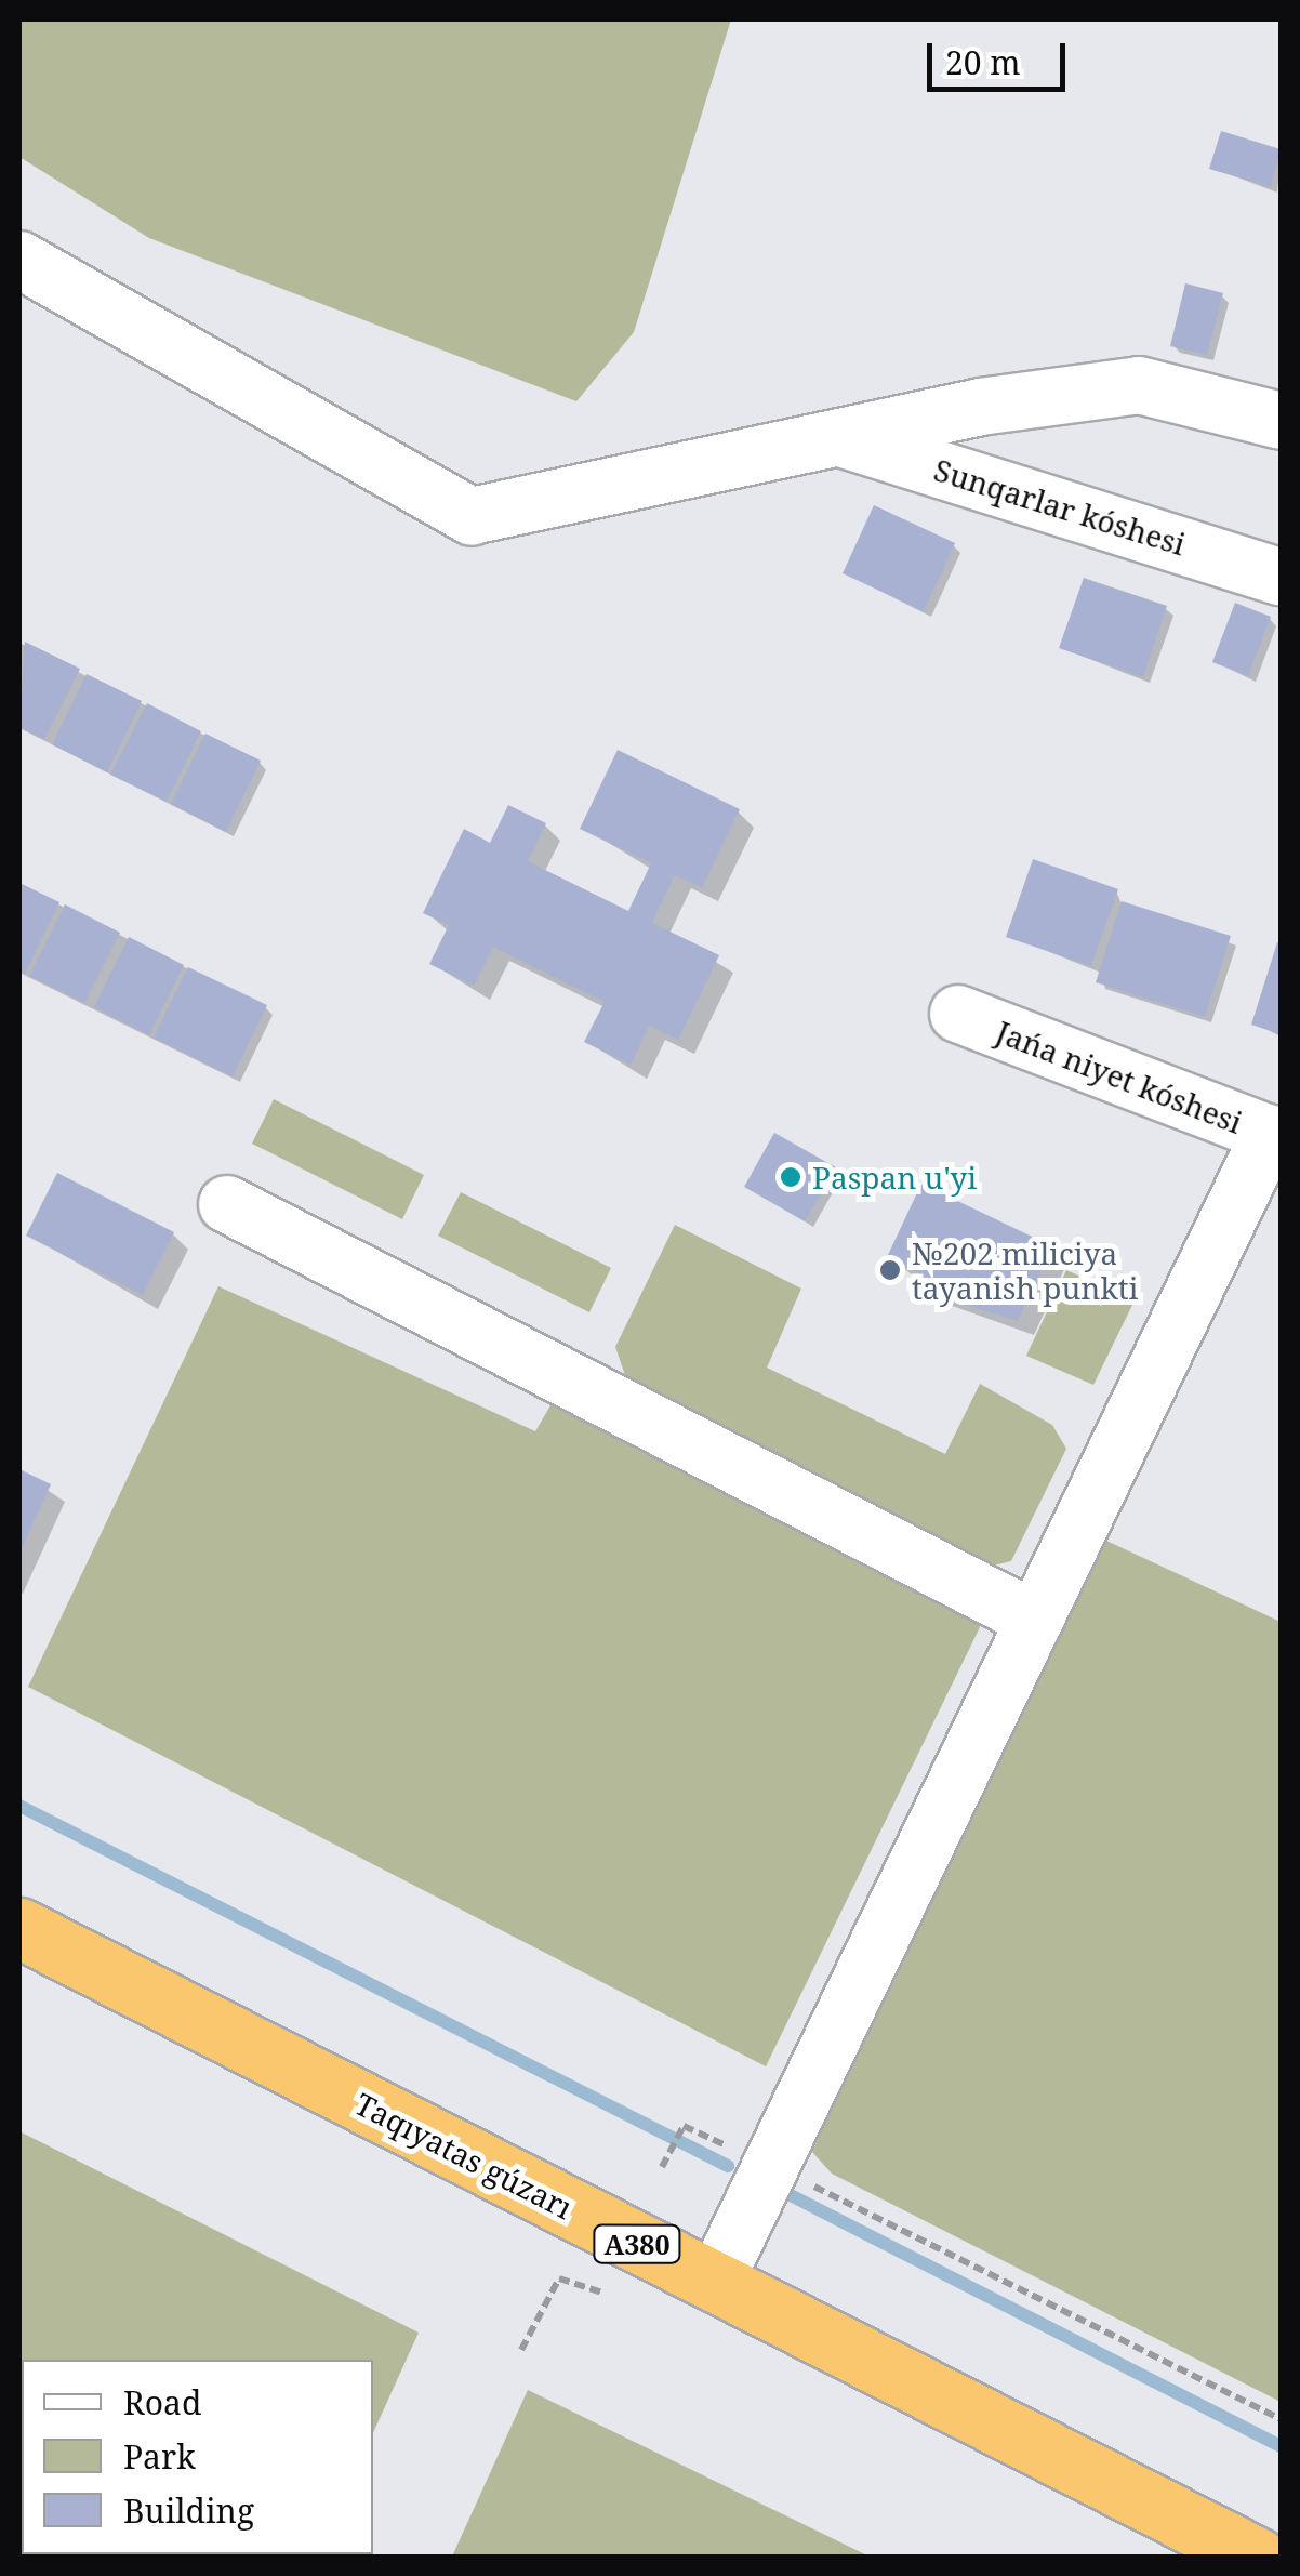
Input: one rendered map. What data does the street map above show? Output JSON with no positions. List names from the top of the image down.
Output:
{
  "streets": {
    "highway": ["Taqıyatas gúzarı", "A380"],
    "street": ["Sunqarlar kóshesi", "Jańa niyet kóshesi"]
  },
  "places": ["Paspan u'yi", "№202 miliciya tayanish punkti"],
  "legend": ["Road", "Park", "Building"],
  "scale_bar": "20 m"
}
